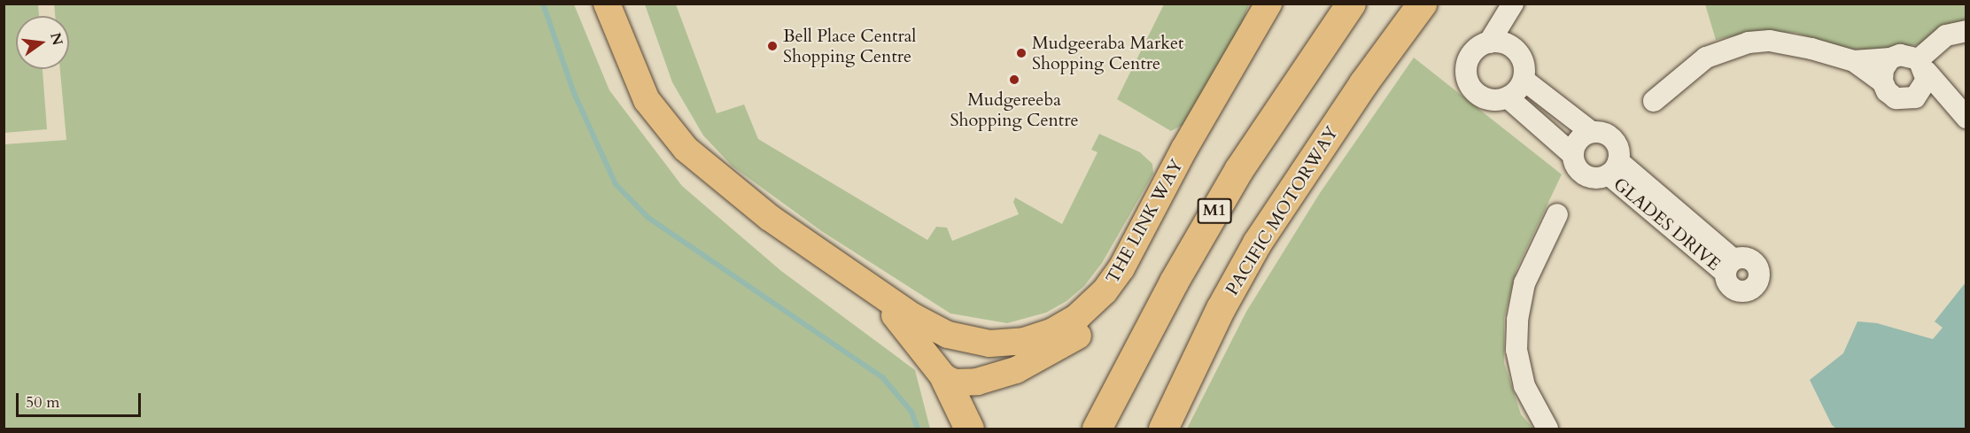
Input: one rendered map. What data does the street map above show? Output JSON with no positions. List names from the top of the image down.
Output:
{
  "streets": {
    "highway": ["M1", "PACIFIC MOTORWAY"],
    "main road": ["THE LINK WAY"],
    "street": ["GLADES DRIVE"]
  },
  "places": ["Bell Place Central Shopping Centre", "Mudgeeraba Market Shopping Centre", "Mudgereeba Shopping Centre"],
  "scale_bar": "50 m",
  "north": "right"
}
